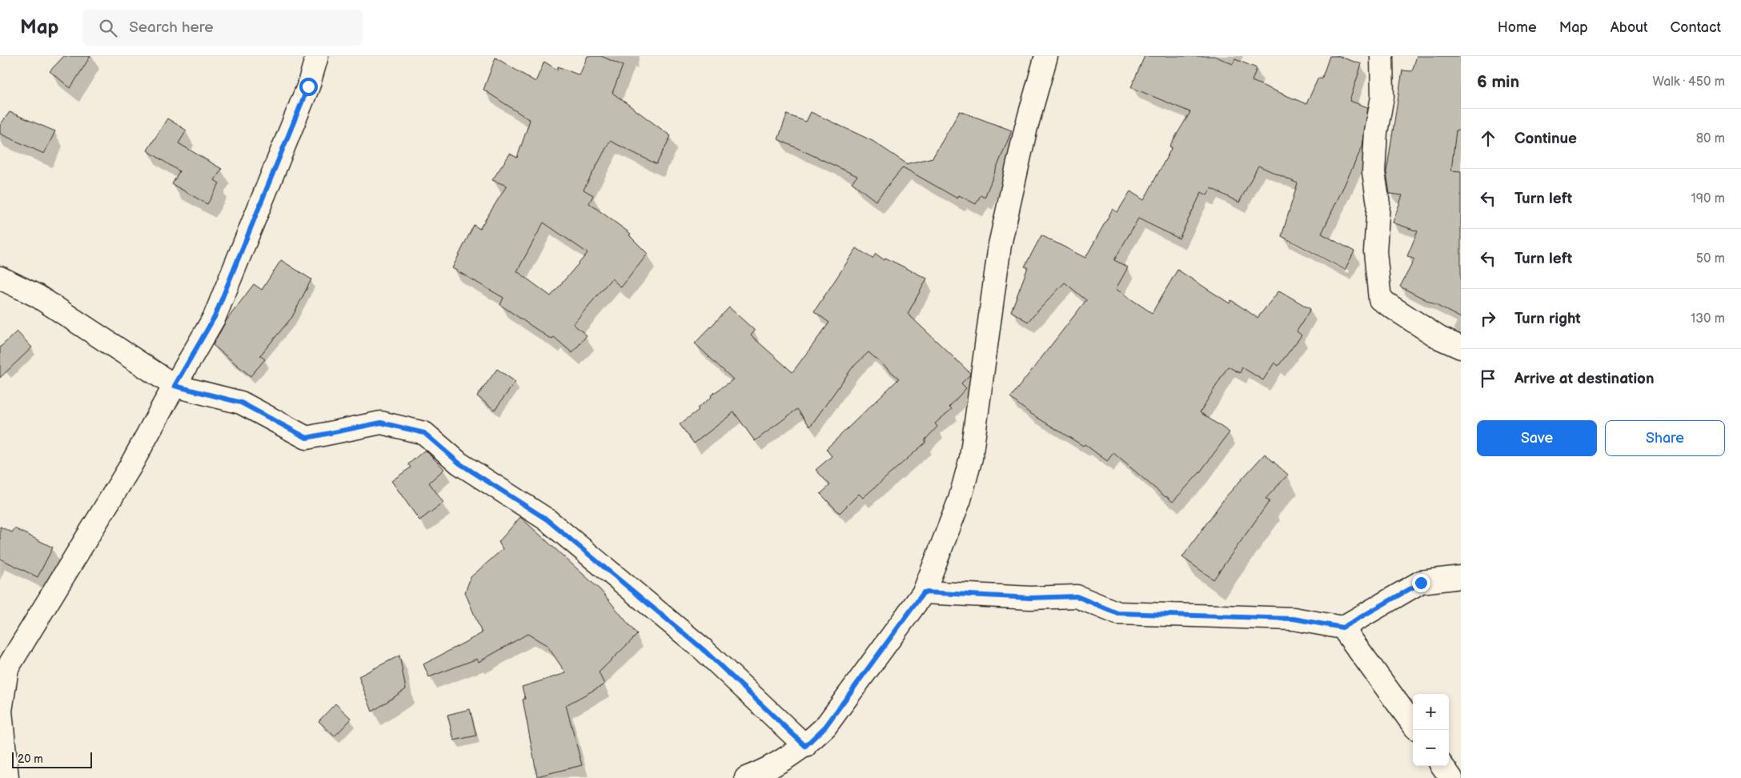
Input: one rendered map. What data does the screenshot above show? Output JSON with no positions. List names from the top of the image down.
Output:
{
  "scale_bar": "20 m",
  "page": {
    "header": "Map",
    "search": "Search here",
    "nav": [
      "Home",
      "Map",
      "About",
      "Contact"
    ],
    "heading": ["6 min", "Walk · 450 m"],
    "list": [
      ["Continue", "80 m"],
      ["Turn left", "190 m"],
      ["Turn left", "50 m"],
      ["Turn right", "130 m"],
      "Arrive at destination"
    ],
    "buttons": ["Save", "Share"],
    "map_buttons": ["+", "−"],
    "scale": "20 m"
  }
}
